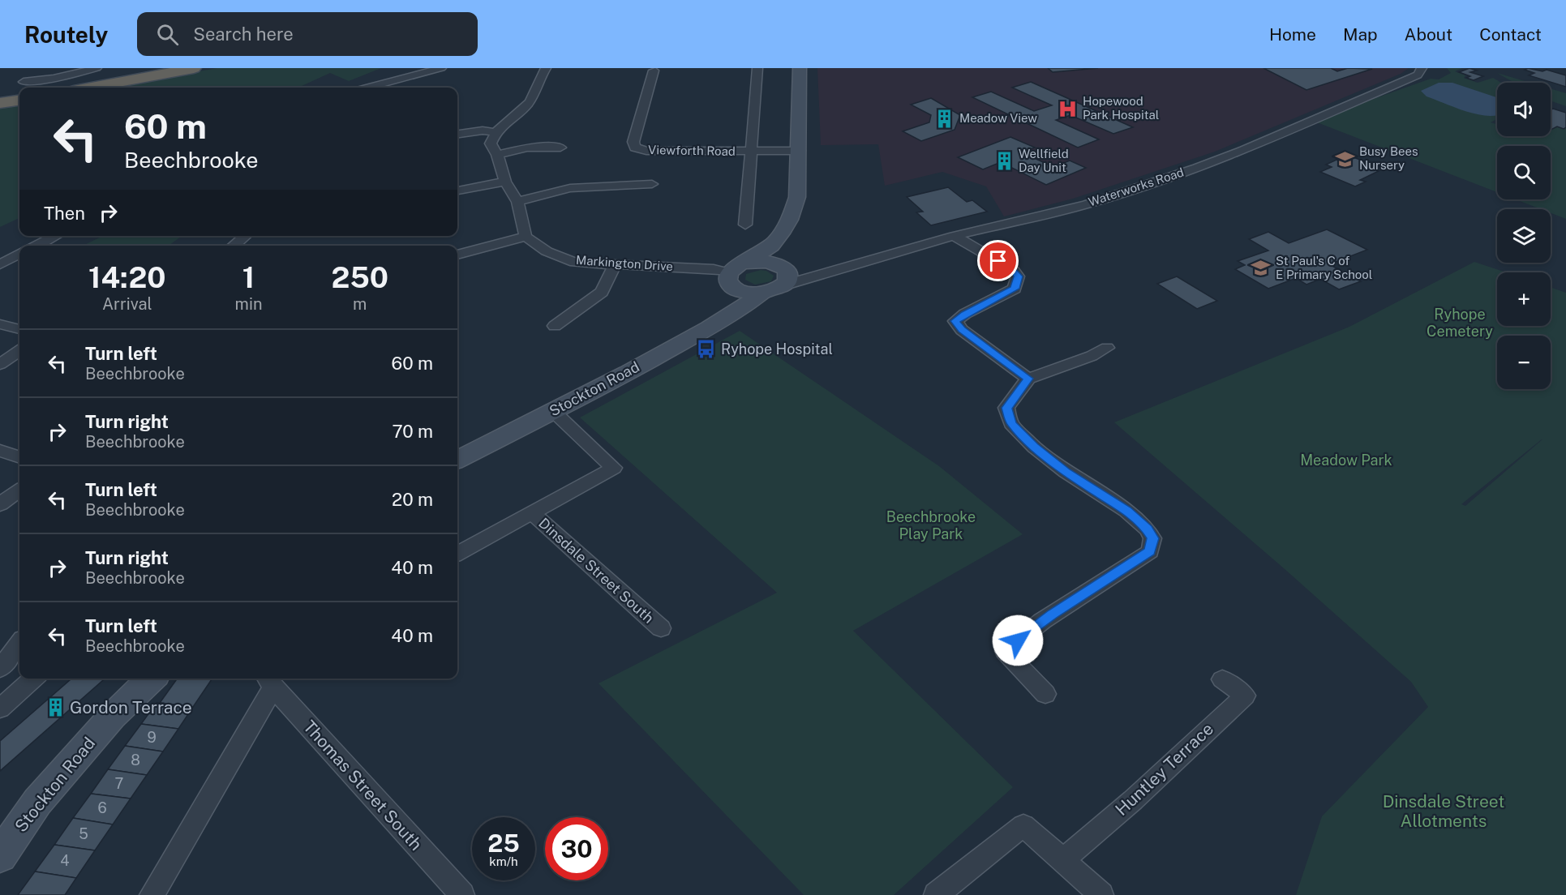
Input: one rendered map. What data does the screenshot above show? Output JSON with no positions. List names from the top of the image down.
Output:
{
  "streets": {
    "main road": ["Stockton Road"],
    "street": [
      "Viewforth Road",
      "Waterworks Road",
      "Markington Drive",
      "Dinsdale Street South",
      "Huntley Terrace",
      "Thomas Street South"
    ]
  },
  "crossings": [
    ["Waterworks Road", "Stockton Road"]
  ],
  "parks": [
    "Ryhope Cemetery",
    "Meadow Park",
    "Beechbrooke Play Park",
    "Dinsdale Street Allotments"
  ],
  "places": {
    "hospital": ["Hopewood Park Hospital"],
    "building": ["Meadow View", "Wellfield Day Unit", "Gordon Terrace"],
    "school or university": ["Busy Bees Nursery", "St Paul's C of E Primary School"],
    "bus stop": ["Ryhope Hospital"]
  },
  "house_numbers": [
    "9",
    "8",
    "7",
    "6",
    "5",
    "4"
  ],
  "page": {
    "header": "Routely",
    "search": "Search here",
    "nav": [
      "Home",
      "Map",
      "About",
      "Contact"
    ],
    "map_buttons": ["+", "−"],
    "turn": ["60 m", "Beechbrooke"],
    "then": "Then",
    "eta": [
      "14:20",
      "Arrival",
      "1",
      "min",
      "250",
      "m"
    ],
    "list": [
      {
        "name": "Turn left",
        "note": "Beechbrooke",
        "value": "60 m"
      },
      {
        "name": "Turn right",
        "note": "Beechbrooke",
        "value": "70 m"
      },
      {
        "name": "Turn left",
        "note": "Beechbrooke",
        "value": "20 m"
      },
      {
        "name": "Turn right",
        "note": "Beechbrooke",
        "value": "40 m"
      },
      {
        "name": "Turn left",
        "note": "Beechbrooke",
        "value": "40 m"
      }
    ],
    "speed": "25 km/h",
    "limit": "30"
  }
}
